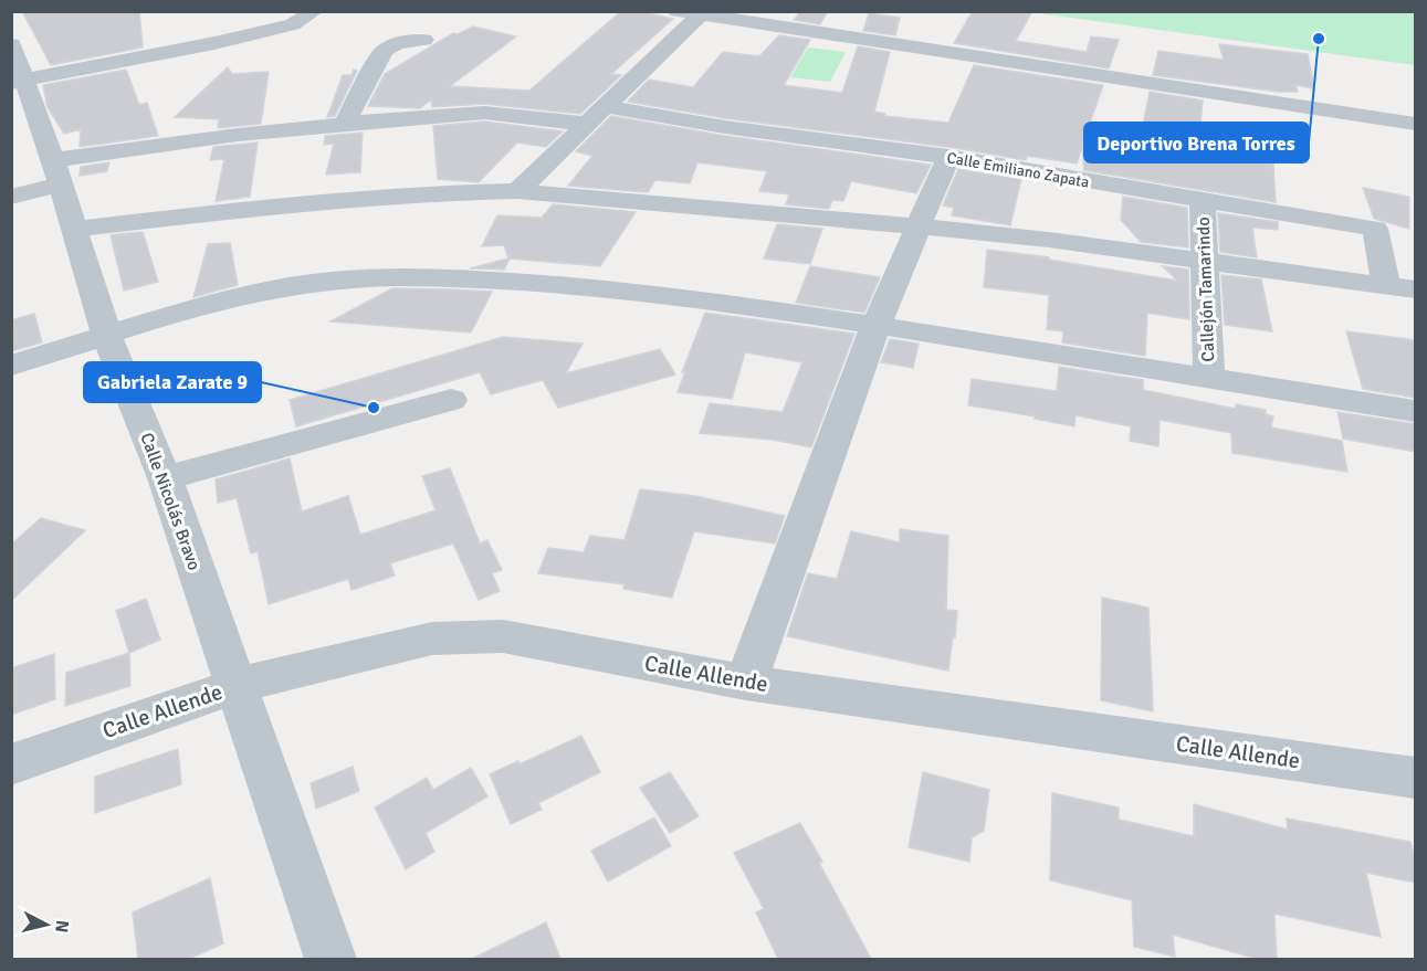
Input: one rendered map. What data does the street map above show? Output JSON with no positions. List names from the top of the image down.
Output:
{
  "streets": {
    "street": [
      "Calle Emiliano Zapata",
      "Callejón Tamarindo",
      "Calle Nicolás Bravo",
      "Calle Allende"
    ]
  },
  "crossings": [
    ["Calle Emiliano Zapata", "Callejón Tamarindo"],
    ["Calle Emiliano Zapata", "Calle Nicolás Bravo"],
    ["Calle Nicolás Bravo", "Calle Allende"]
  ],
  "places": ["Deportivo Brena Torres", "Gabriela Zarate 9"],
  "north": "right"
}
